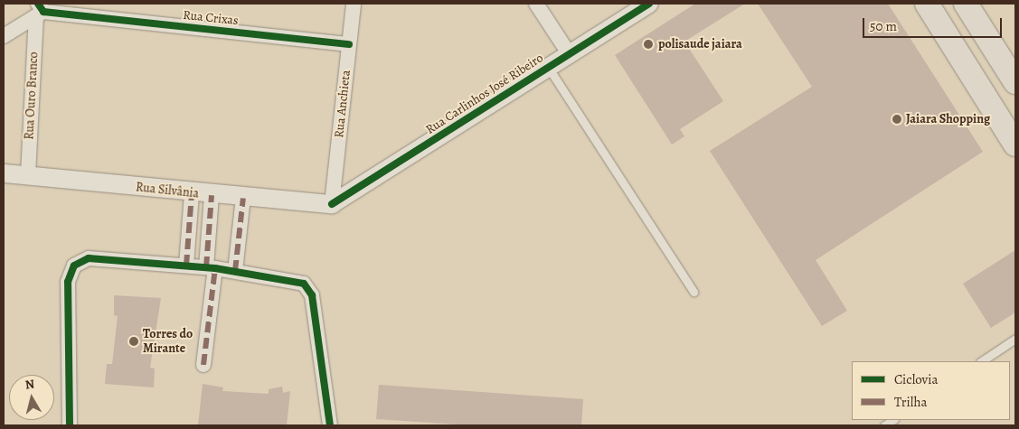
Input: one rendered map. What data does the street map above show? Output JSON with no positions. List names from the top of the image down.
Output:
{
  "streets": {
    "street": [
      "Rua Crixas",
      "Rua Carlinhos José Ribeiro",
      "Rua Ouro Branco",
      "Rua Anchieta",
      "Rua Silvânia"
    ]
  },
  "crossings": [
    ["Rua Crixas", "Rua Ouro Branco"],
    ["Rua Crixas", "Rua Anchieta"],
    ["Rua Carlinhos José Ribeiro", "Rua Anchieta"],
    ["Rua Carlinhos José Ribeiro", "Rua Silvânia"],
    ["Rua Ouro Branco", "Rua Silvânia"],
    ["Rua Anchieta", "Rua Silvânia"]
  ],
  "places": ["polisaude jaiara", "Jaiara Shopping", "Torres do Mirante"],
  "legend": ["Ciclovia", "Trilha"],
  "scale_bar": "50 m",
  "north": "top"
}
